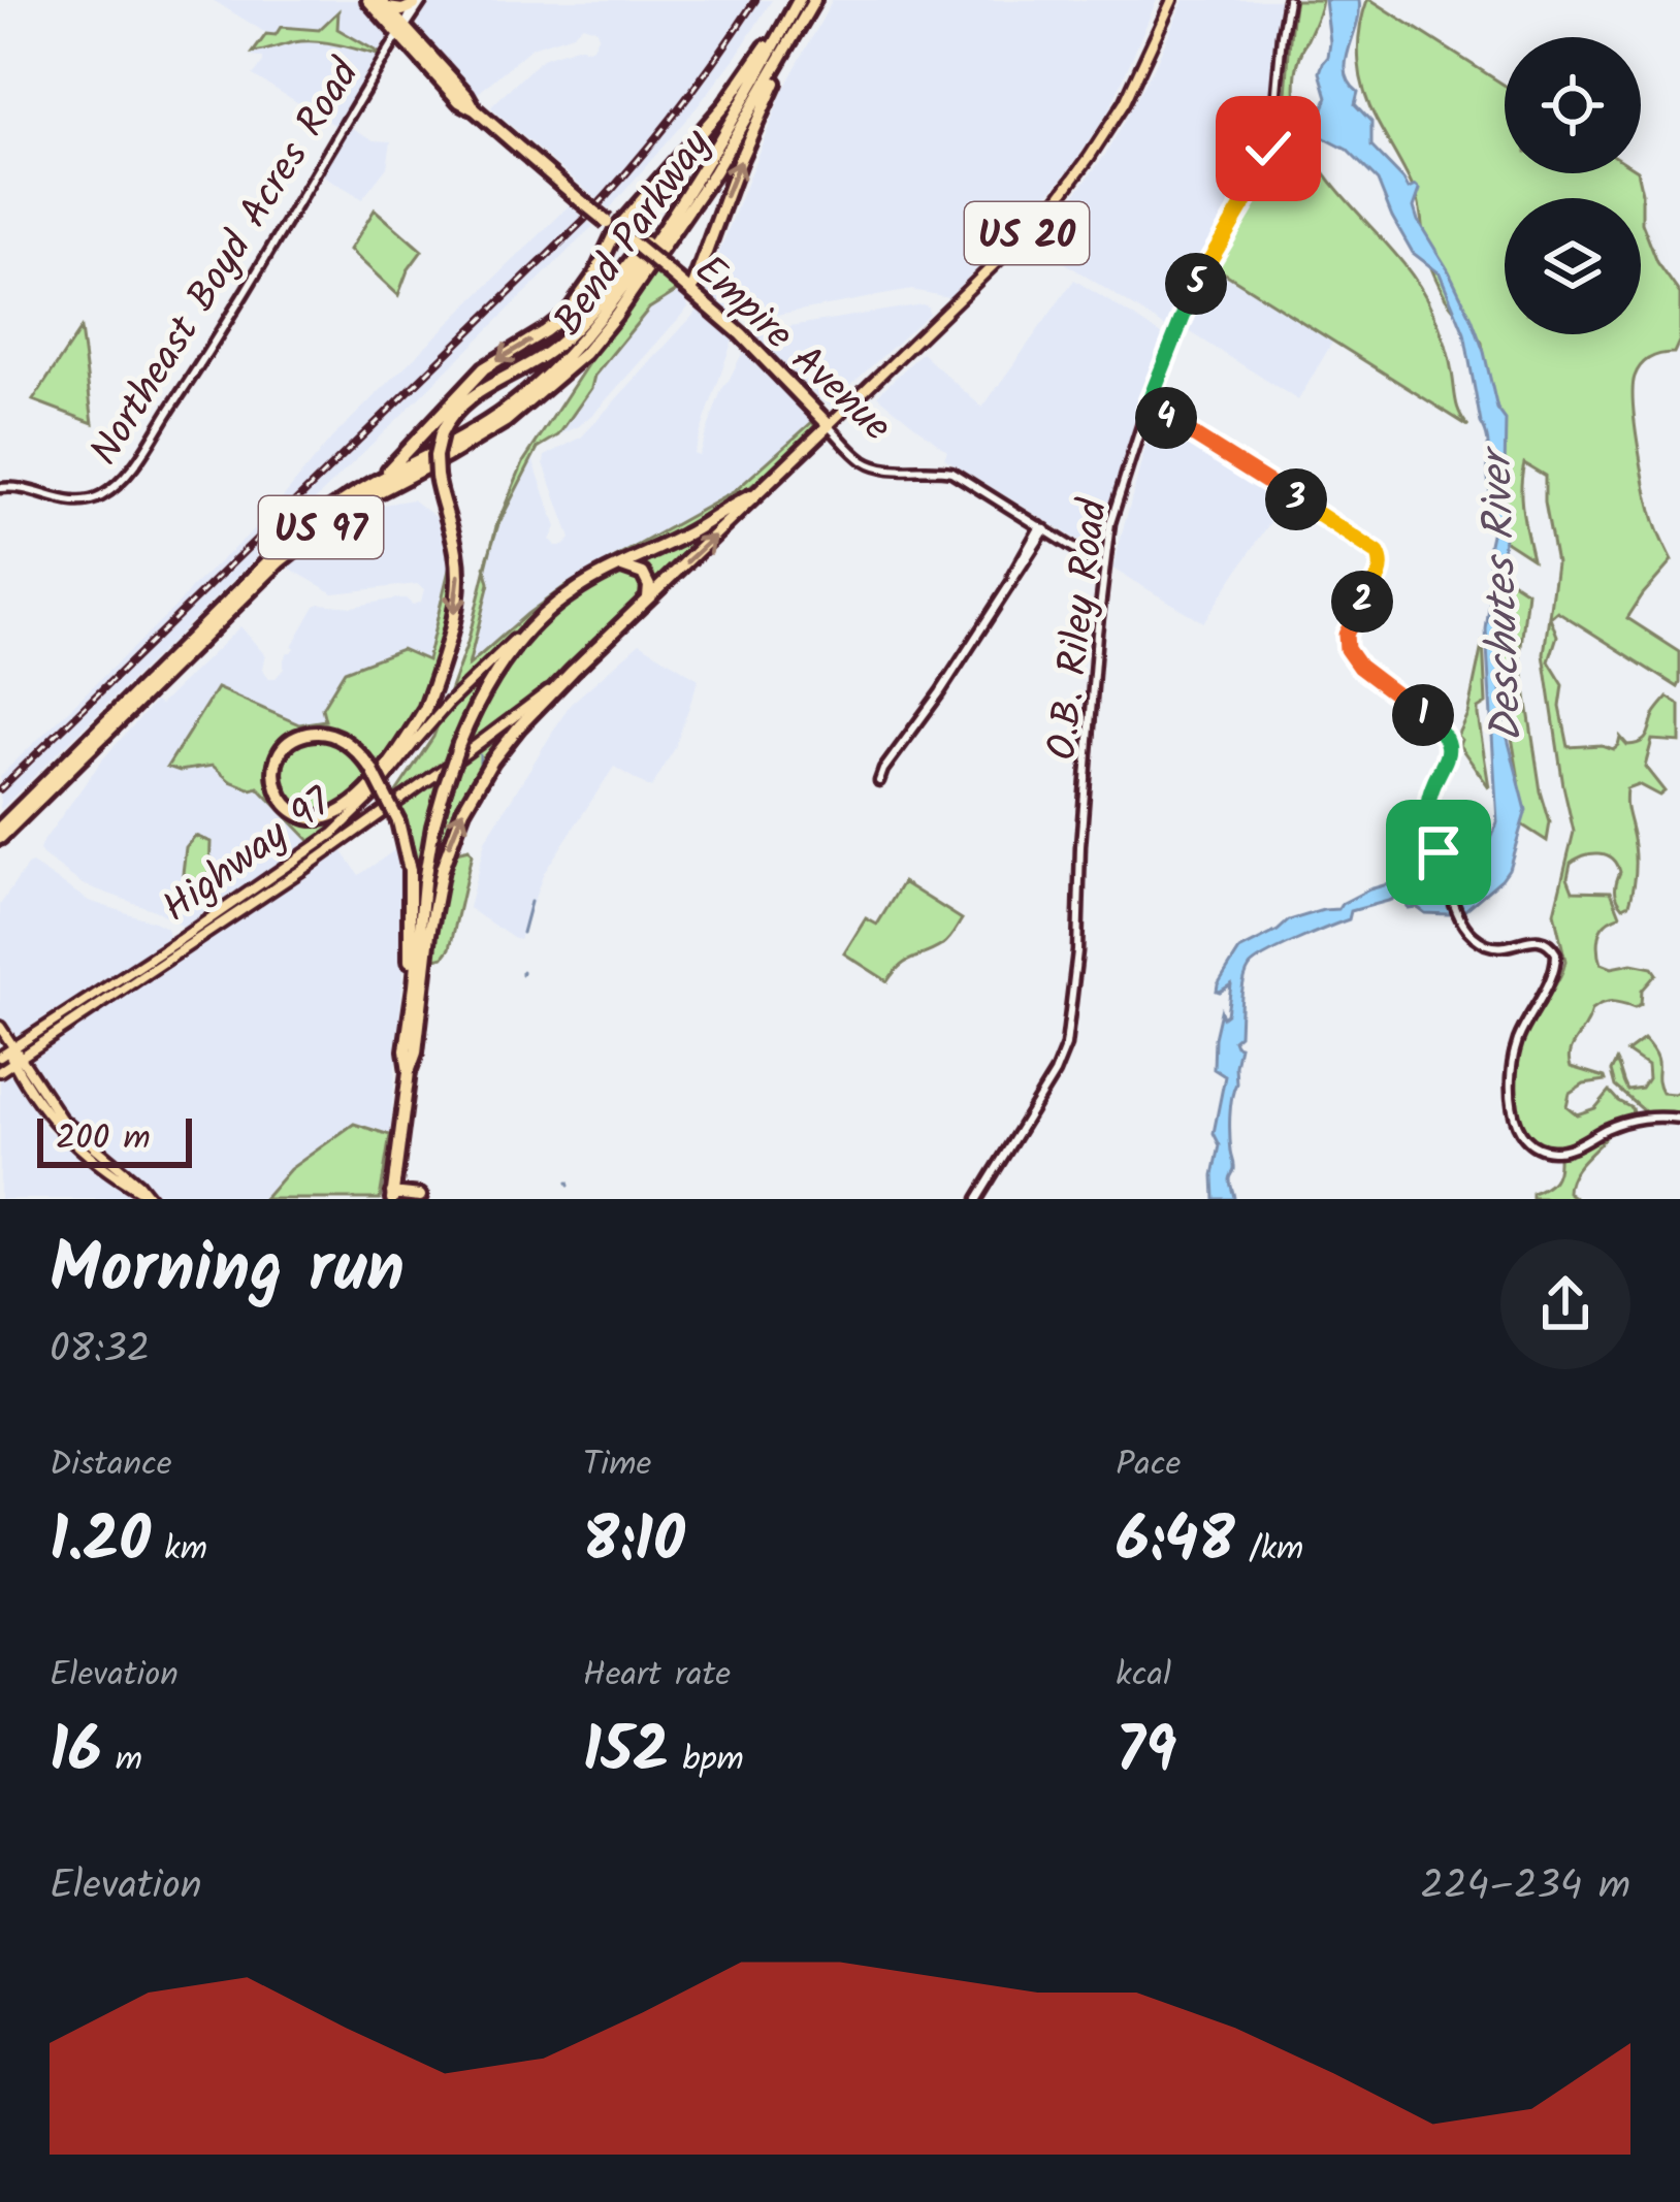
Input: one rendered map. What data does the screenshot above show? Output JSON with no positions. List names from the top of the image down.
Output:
{
  "streets": {
    "highway": [
      "Bend Parkway",
      "US 20",
      "Empire Avenue",
      "US 97"
    ],
    "main road": ["Highway 97"],
    "street": ["Northeast Boyd Acres Road", "O.B. Riley Road"]
  },
  "crossings": [
    ["US 20", "Empire Avenue"],
    ["US 20", "Highway 97"],
    ["Northeast Boyd Acres Road", "Empire Avenue"],
    ["Empire Avenue", "O.B. Riley Road"]
  ],
  "water": ["Deschutes River"],
  "scale_bar": "200 m",
  "page": {
    "pins": [
      "5",
      "4",
      "3",
      "2",
      "1"
    ],
    "scale": "200 m",
    "heading": ["Morning run", "08:32"],
    "stats": [
      ["Distance", "1.20 km"],
      ["Time", "8:10"],
      ["Pace", "6:48 /km"],
      ["Elevation", "16 m"],
      ["Heart rate", "152 bpm"],
      ["kcal", "79"]
    ],
    "chart": ["Elevation", "224–234 m"]
  }
}
